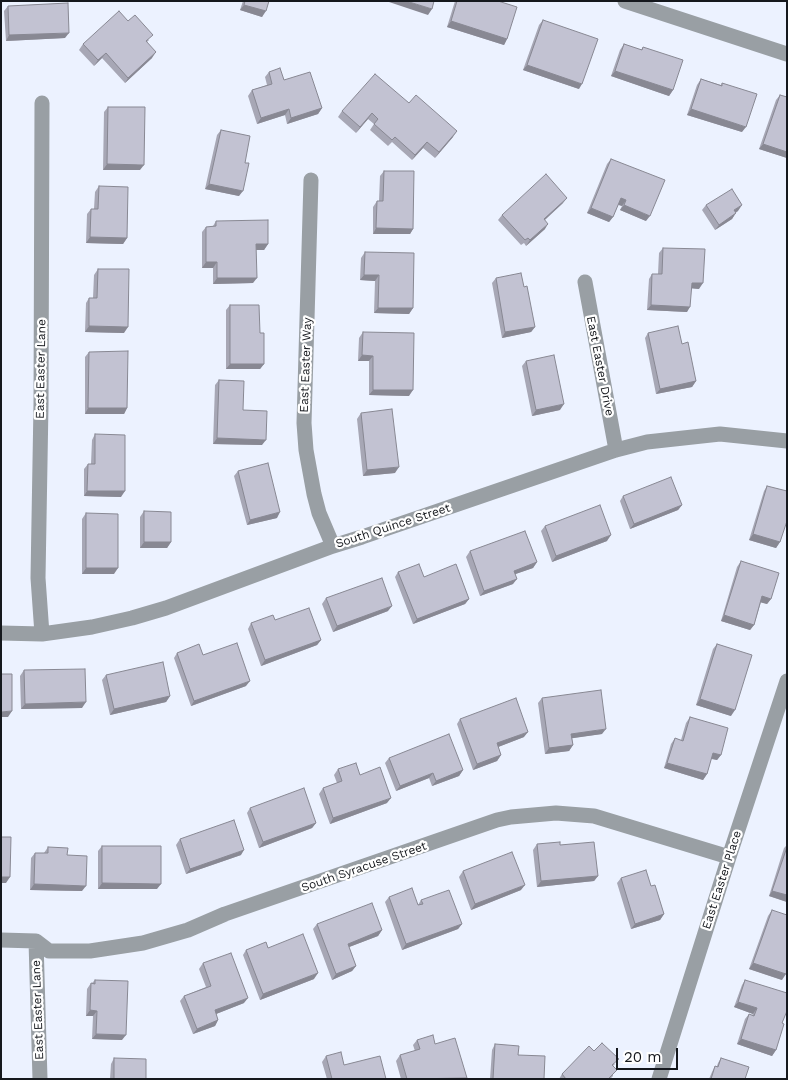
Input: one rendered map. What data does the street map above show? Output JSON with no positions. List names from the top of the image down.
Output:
{
  "streets": {
    "street": [
      "East Easter Way",
      "East Easter Drive",
      "East Easter Lane",
      "South Quince Street",
      "South Syracuse Street",
      "East Easter Place"
    ]
  },
  "crossings": [
    ["East Easter Way", "South Quince Street"],
    ["East Easter Drive", "South Quince Street"],
    ["East Easter Lane", "South Quince Street"],
    ["East Easter Lane", "South Syracuse Street"],
    ["South Syracuse Street", "East Easter Place"]
  ],
  "scale_bar": "20 m"
}
